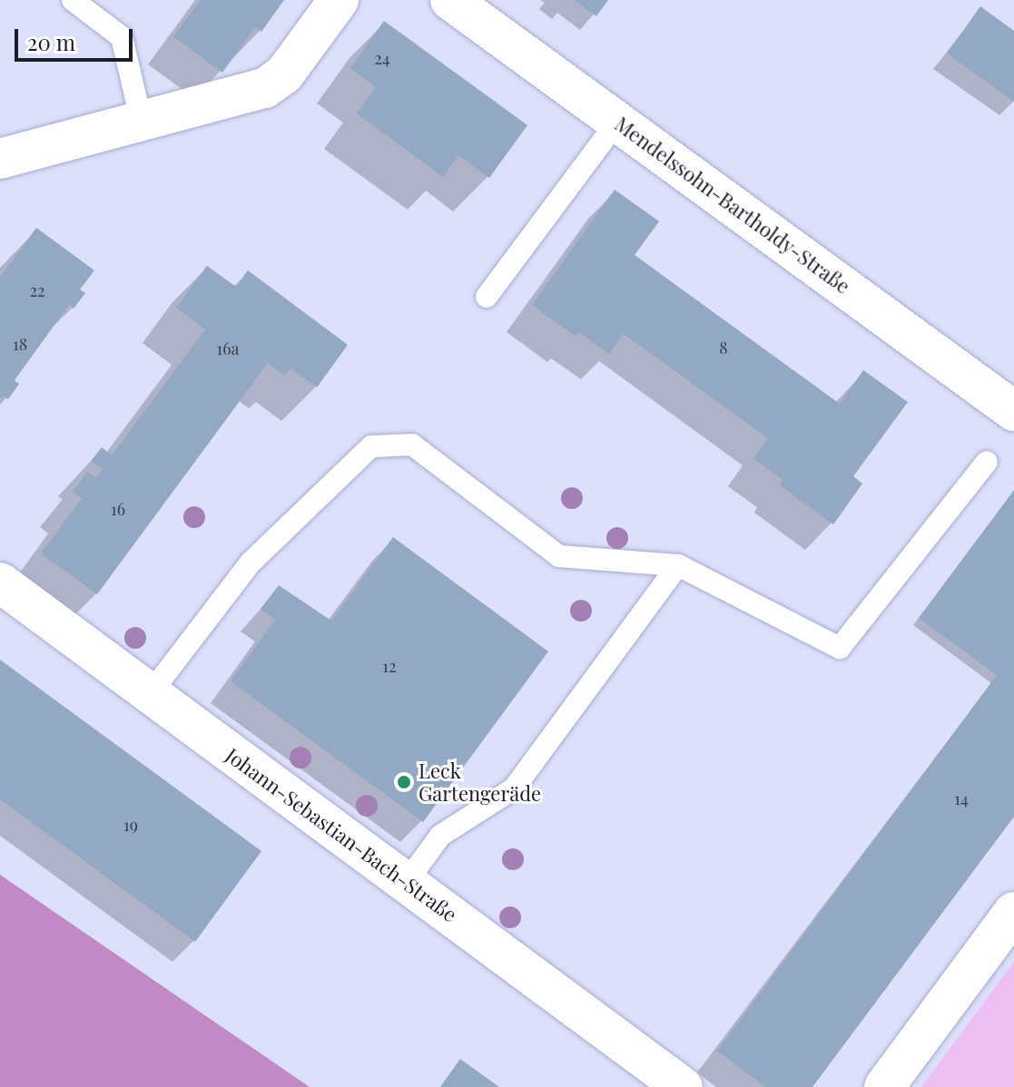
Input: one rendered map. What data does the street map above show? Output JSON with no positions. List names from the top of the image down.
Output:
{
  "streets": {
    "street": ["Mendelssohn-Bartholdy-Straße", "Johann-Sebastian-Bach-Straße"]
  },
  "places": ["Leck Gartengeräde"],
  "house_numbers": [
    "24",
    "22",
    "18",
    "8",
    "16a",
    "16",
    "12",
    "14",
    "19"
  ],
  "scale_bar": "20 m"
}
